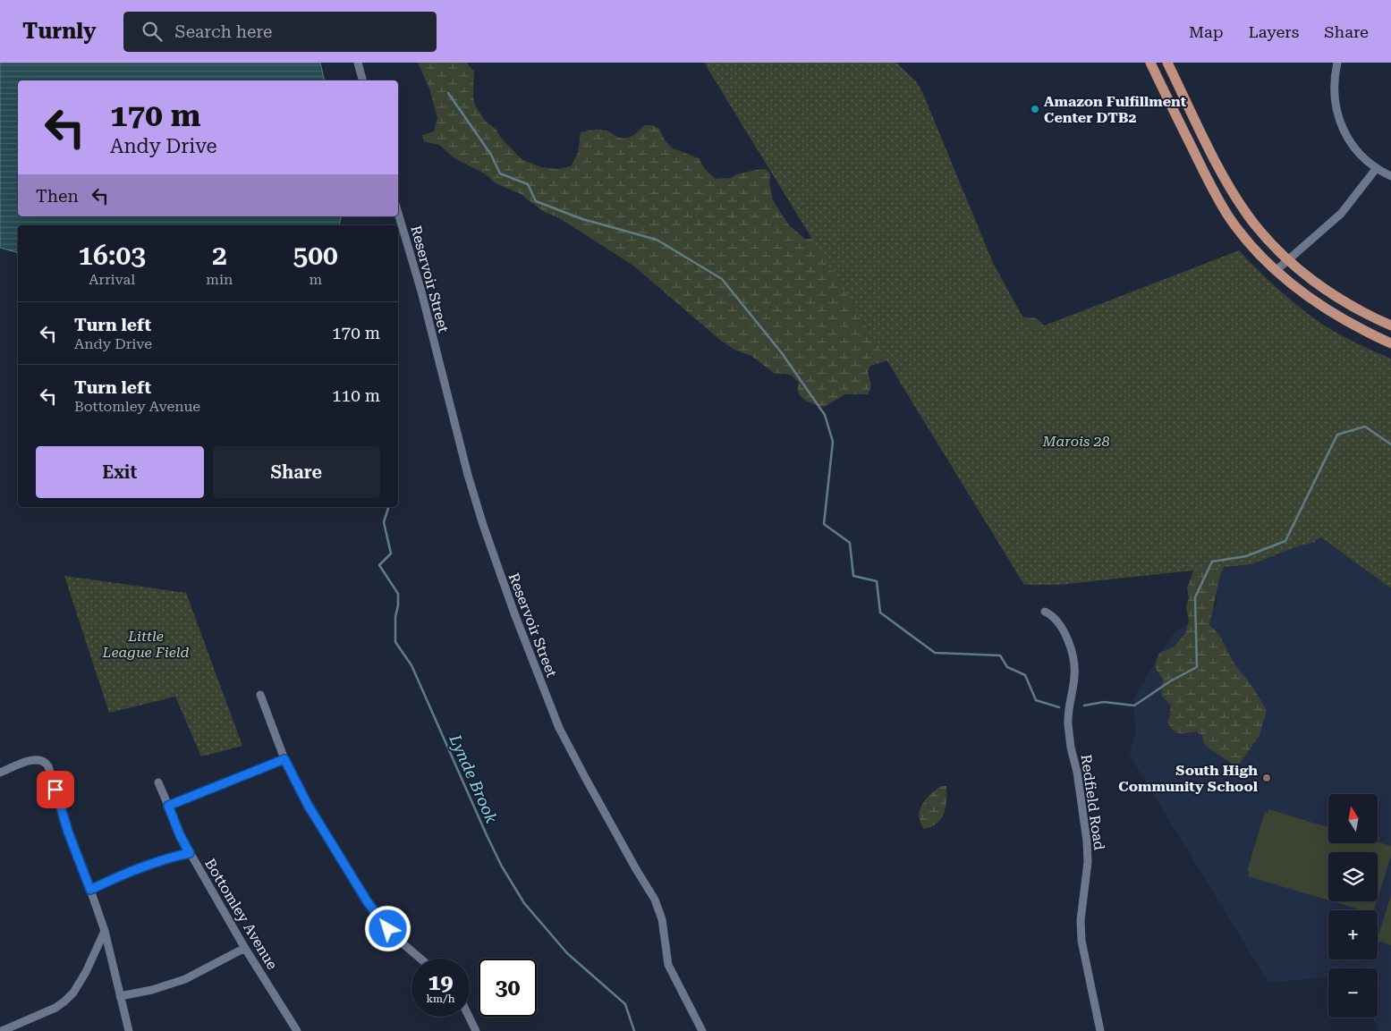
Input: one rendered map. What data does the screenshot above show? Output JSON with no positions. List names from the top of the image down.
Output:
{
  "streets": {
    "street": ["Reservoir Street", "Redfield Road", "Bottomley Avenue"]
  },
  "water": ["Lynde Brook"],
  "parks": ["Marois 28", "Little League Field"],
  "places": ["Amazon Fulfillment Center DTB2", "South High Community School"],
  "north": "top",
  "page": {
    "header": "Turnly",
    "search": "Search here",
    "nav": ["Map", "Layers", "Share"],
    "turn": ["170 m", "Andy Drive"],
    "then": "Then",
    "eta": [
      "16:03",
      "Arrival",
      "2",
      "min",
      "500",
      "m"
    ],
    "list": [
      {
        "name": "Turn left",
        "note": "Andy Drive",
        "value": "170 m"
      },
      {
        "name": "Turn left",
        "note": "Bottomley Avenue",
        "value": "110 m"
      }
    ],
    "buttons": ["Exit", "Share"],
    "map_buttons": ["+", "−"],
    "speed": "19 km/h",
    "limit": "30"
  }
}
